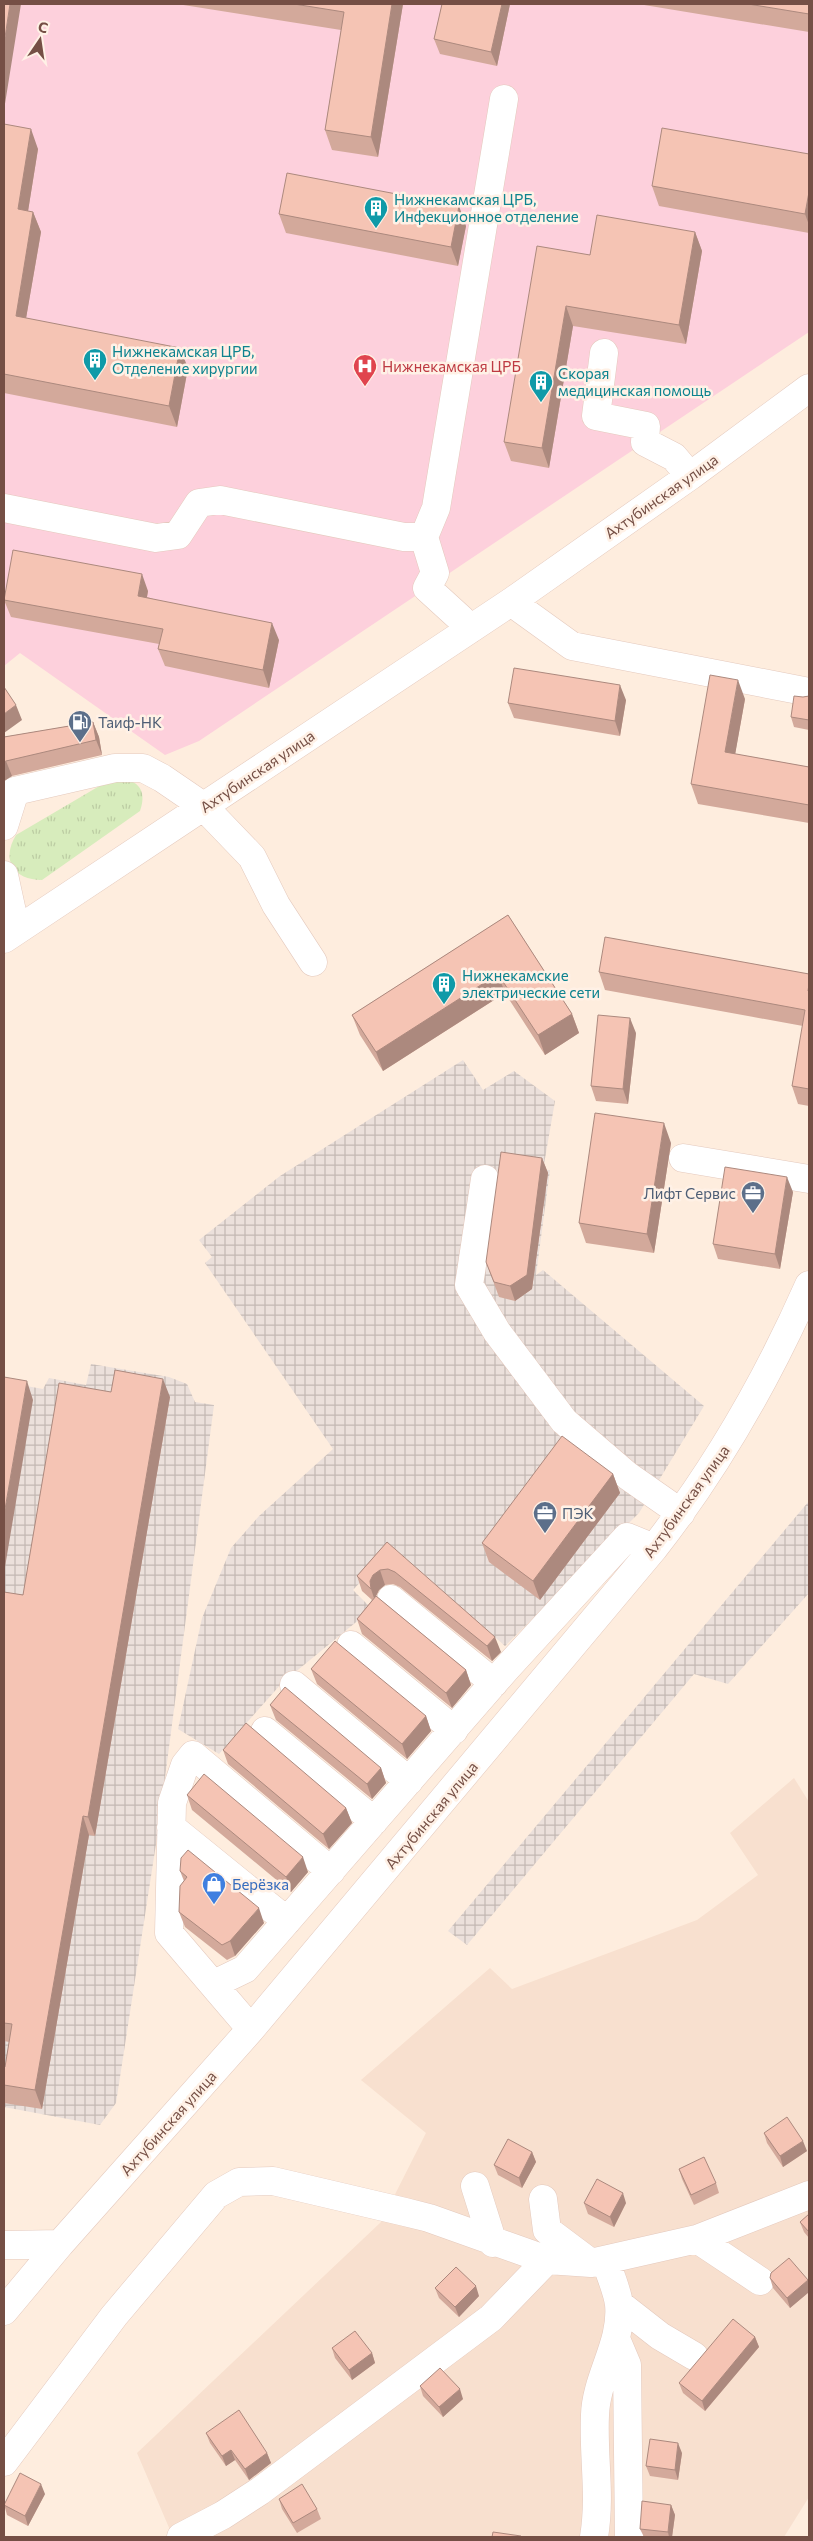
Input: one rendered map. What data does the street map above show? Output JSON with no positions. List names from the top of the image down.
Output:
{
  "streets": {
    "street": ["Ахтубинская улица"]
  },
  "places": {
    "building": [
      "Нижнекамская ЦРБ, Инфекционное отделение",
      "Нижнекамская ЦРБ, Отделение хирургии",
      "Скорая медицинская помощь",
      "Нижнекамские электрические сети"
    ],
    "hospital": ["Нижнекамская ЦРБ"],
    "fuel station": ["Таиф-НК"],
    "office": ["Лифт Сервис", "ПЭК"],
    "shop": ["Берёзка"]
  },
  "north": "top"
}
